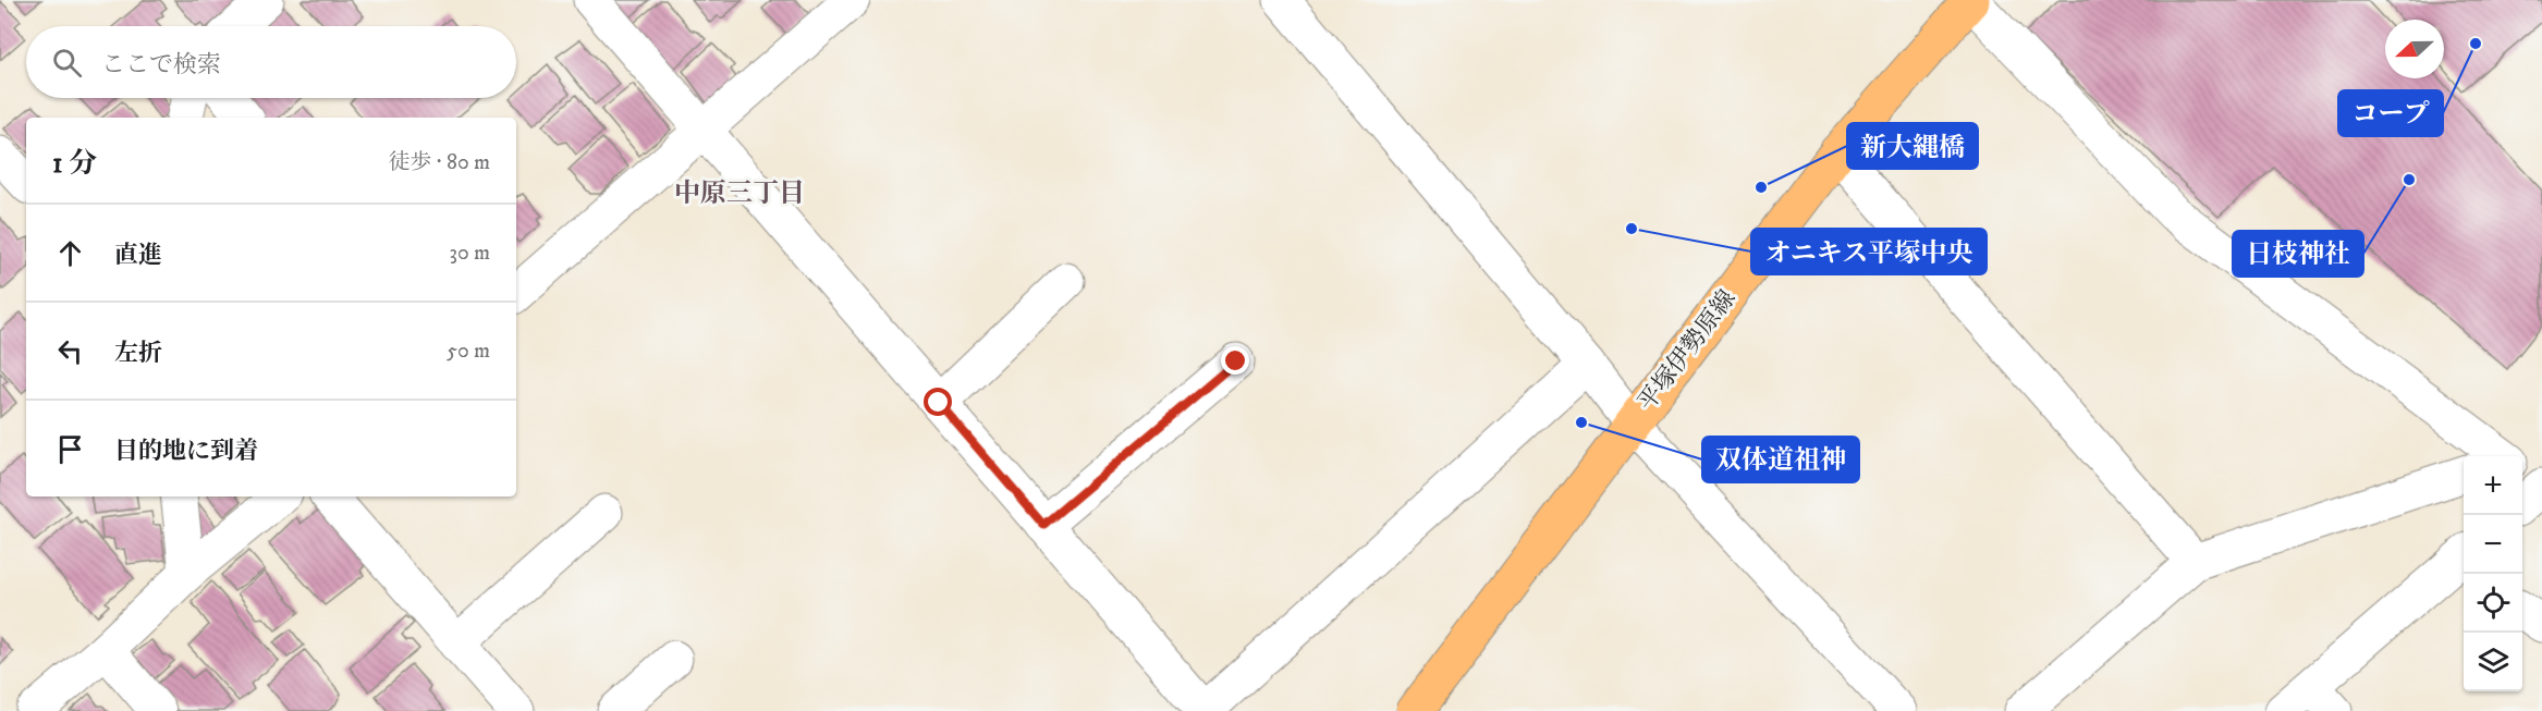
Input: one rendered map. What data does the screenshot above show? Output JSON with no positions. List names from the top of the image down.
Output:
{
  "streets": {
    "main road": ["平塚伊勢原線"]
  },
  "districts": ["中原三丁目"],
  "places": [
    "コープ",
    "日枝神社",
    "新大縄橋",
    "オニキス平塚中央",
    "双体道祖神"
  ],
  "north": "left",
  "page": {
    "search": "ここで検索",
    "heading": ["1 分", "徒歩 · 80 m"],
    "list": [
      ["直進", "30 m"],
      ["左折", "50 m"],
      "目的地に到着"
    ],
    "map_buttons": ["+", "−"]
  }
}
